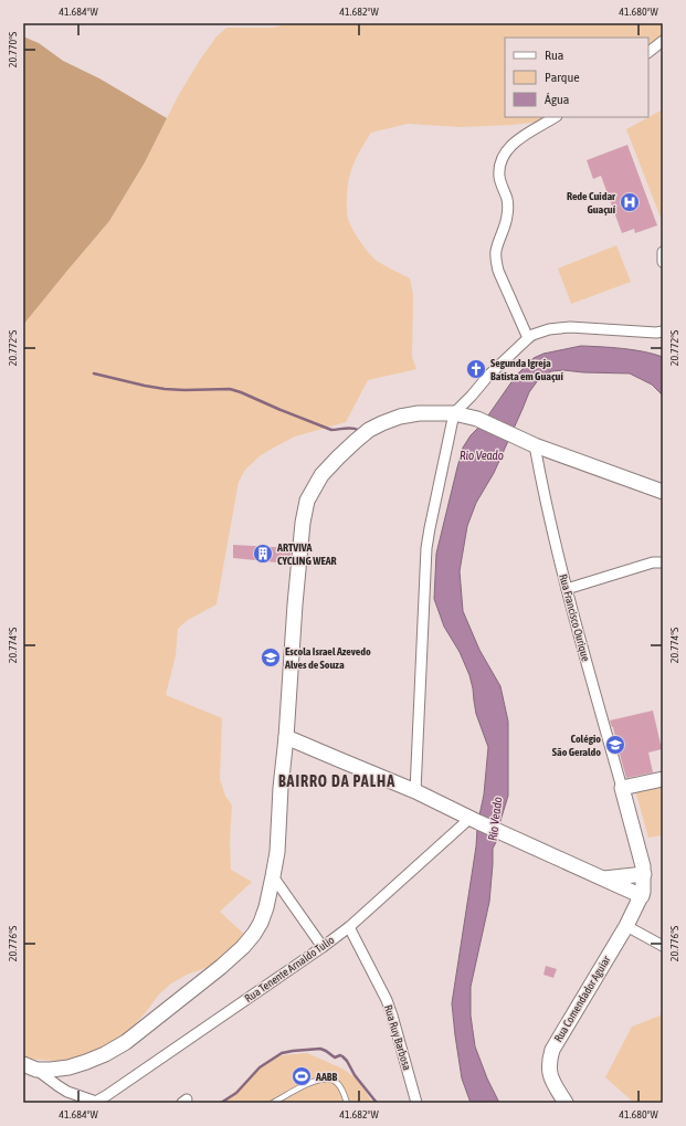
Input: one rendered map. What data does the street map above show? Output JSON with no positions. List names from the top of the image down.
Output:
{
  "streets": {
    "street": [
      "Rua Francisco Ourique",
      "Rua Tenente Arnaldo Tulio",
      "Rua Comendador Aguiar",
      "Rua Ruy Barbosa"
    ]
  },
  "crossings": [
    ["Rua Tenente Arnaldo Tulio", "Rua Ruy Barbosa"]
  ],
  "districts": ["BAIRRO DA PALHA"],
  "water": ["Rio Veado"],
  "places": {
    "hospital": ["Rede Cuidar Guaçuí"],
    "church": ["Segunda Igreja Batista em Guaçuí"],
    "building": ["ARTVIVA CYCLING WEAR"],
    "school or university": ["Escola Israel Azevedo Alves de Souza", "Colégio São Geraldo"],
    "sports": ["AABB"]
  },
  "legend": ["Rua", "Parque", "Água"],
  "coordinates": [
    "41.684°W",
    "41.682°W",
    "41.680°W",
    "20.770°S",
    "20.772°S",
    "20.774°S",
    "20.776°S"
  ]
}
